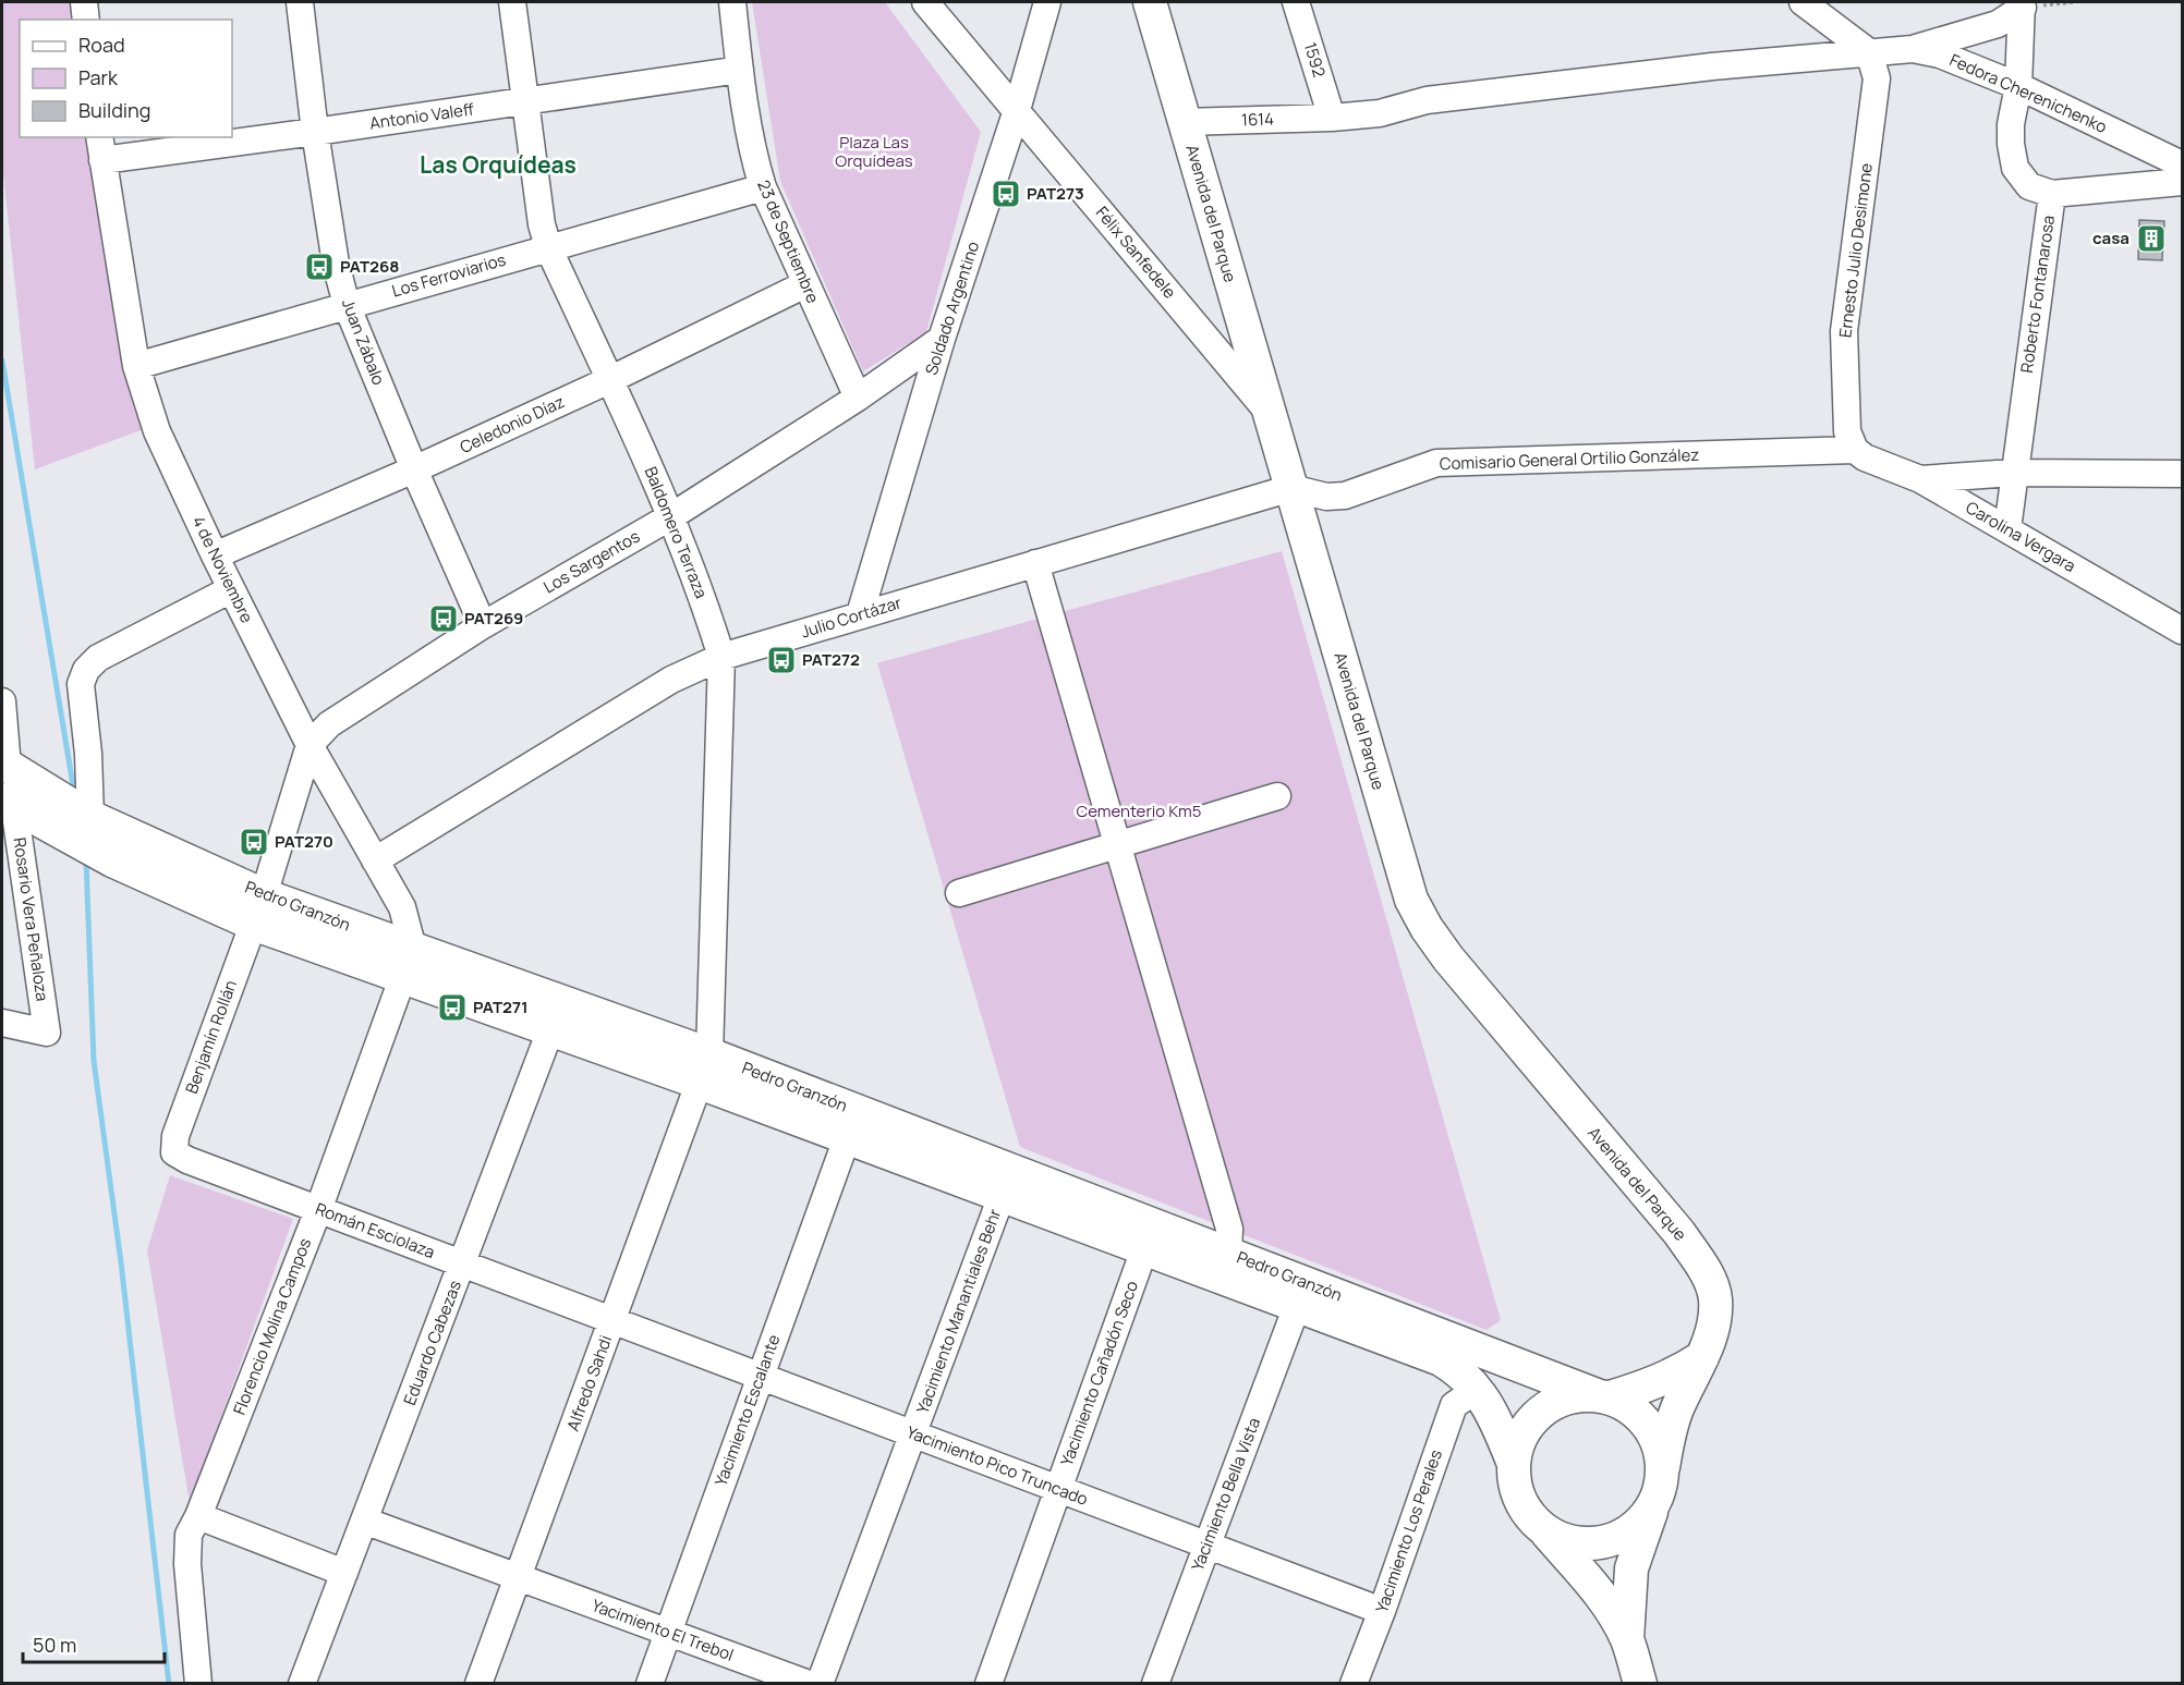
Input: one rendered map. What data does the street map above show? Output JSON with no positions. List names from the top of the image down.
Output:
{
  "streets": {
    "main road": ["Avenida del Parque", "Pedro Granzón"],
    "street": [
      "1592",
      "Fedora Cherenichenko",
      "Antonio Valeff",
      "1614",
      "23 de Septiembre",
      "Ernesto Julio Desimone",
      "Félix Sanfedele",
      "Los Ferroviarios",
      "Roberto Fontanarosa",
      "Soldado Argentino",
      "Juan Zábalo",
      "Celedonio Díaz",
      "Comisario General Ortilio González",
      "Baldomero Terraza",
      "Carolina Vergara",
      "Los Sargentos",
      "4 de Noviembre",
      "Julio Cortázar",
      "Rosario Vera Peñaloza",
      "Benjamín Rollán",
      "Román Esciolaza",
      "Yacimiento Manantiales Behr",
      "Florencio Molina Campos",
      "Eduardo Cabezas",
      "Yacimiento Cañadón Seco",
      "Alfredo Sahdi",
      "Yacimiento Escalante",
      "Yacimiento Pico Truncado",
      "Yacimiento Bella Vista",
      "Yacimiento Los Perales",
      "Yacimiento El Trebol"
    ]
  },
  "crossings": [
    ["1592", "1614"],
    ["Fedora Cherenichenko", "1614"],
    ["Fedora Cherenichenko", "Ernesto Julio Desimone"],
    ["Fedora Cherenichenko", "Roberto Fontanarosa"],
    ["Antonio Valeff", "23 de Septiembre"],
    ["Antonio Valeff", "Juan Zábalo"],
    ["Antonio Valeff", "Baldomero Terraza"],
    ["Antonio Valeff", "4 de Noviembre"],
    ["1614", "Avenida del Parque"],
    ["Avenida del Parque", "Félix Sanfedele"],
    ["Avenida del Parque", "Comisario General Ortilio González"],
    ["Avenida del Parque", "Julio Cortázar"],
    ["Avenida del Parque", "Pedro Granzón"],
    ["23 de Septiembre", "Los Ferroviarios"],
    ["23 de Septiembre", "Celedonio Díaz"],
    ["23 de Septiembre", "Los Sargentos"],
    ["Ernesto Julio Desimone", "Comisario General Ortilio González"],
    ["Ernesto Julio Desimone", "Carolina Vergara"],
    ["Félix Sanfedele", "Soldado Argentino"],
    ["Los Ferroviarios", "Juan Zábalo"],
    ["Los Ferroviarios", "Baldomero Terraza"],
    ["Los Ferroviarios", "4 de Noviembre"],
    ["Roberto Fontanarosa", "Carolina Vergara"],
    ["Soldado Argentino", "Los Sargentos"],
    ["Soldado Argentino", "Julio Cortázar"],
    ["Juan Zábalo", "Celedonio Díaz"],
    ["Juan Zábalo", "Los Sargentos"],
    ["Celedonio Díaz", "Baldomero Terraza"],
    ["Celedonio Díaz", "4 de Noviembre"],
    ["Comisario General Ortilio González", "Carolina Vergara"],
    ["Comisario General Ortilio González", "Julio Cortázar"],
    ["Baldomero Terraza", "Los Sargentos"],
    ["Baldomero Terraza", "Julio Cortázar"],
    ["Baldomero Terraza", "Pedro Granzón"],
    ["Baldomero Terraza", "Alfredo Sahdi"],
    ["Los Sargentos", "4 de Noviembre"],
    ["Los Sargentos", "Pedro Granzón"],
    ["Los Sargentos", "Benjamín Rollán"],
    ["4 de Noviembre", "Julio Cortázar"],
    ["4 de Noviembre", "Pedro Granzón"],
    ["4 de Noviembre", "Florencio Molina Campos"],
    ["Pedro Granzón", "Rosario Vera Peñaloza"],
    ["Pedro Granzón", "Benjamín Rollán"],
    ["Pedro Granzón", "Yacimiento Manantiales Behr"],
    ["Pedro Granzón", "Florencio Molina Campos"],
    ["Pedro Granzón", "Eduardo Cabezas"],
    ["Pedro Granzón", "Yacimiento Cañadón Seco"],
    ["Pedro Granzón", "Alfredo Sahdi"],
    ["Pedro Granzón", "Yacimiento Escalante"],
    ["Pedro Granzón", "Yacimiento Bella Vista"],
    ["Pedro Granzón", "Yacimiento Los Perales"],
    ["Benjamín Rollán", "Román Esciolaza"],
    ["Román Esciolaza", "Florencio Molina Campos"],
    ["Román Esciolaza", "Eduardo Cabezas"],
    ["Román Esciolaza", "Alfredo Sahdi"],
    ["Román Esciolaza", "Yacimiento Pico Truncado"],
    ["Yacimiento Manantiales Behr", "Yacimiento Pico Truncado"],
    ["Eduardo Cabezas", "Yacimiento El Trebol"],
    ["Yacimiento Cañadón Seco", "Yacimiento Pico Truncado"],
    ["Alfredo Sahdi", "Yacimiento Pico Truncado"],
    ["Alfredo Sahdi", "Yacimiento El Trebol"],
    ["Yacimiento Escalante", "Yacimiento Pico Truncado"],
    ["Yacimiento Escalante", "Yacimiento El Trebol"],
    ["Yacimiento Pico Truncado", "Yacimiento Bella Vista"],
    ["Yacimiento Pico Truncado", "Yacimiento Los Perales"]
  ],
  "districts": ["Las Orquídeas"],
  "parks": ["Plaza Las Orquídeas", "Cementerio Km5"],
  "places": {
    "bus stop": [
      "PAT273",
      "PAT268",
      "PAT269",
      "PAT272",
      "PAT270",
      "PAT271"
    ],
    "building": ["casa"]
  },
  "legend": ["Road", "Park", "Building"],
  "scale_bar": "50 m"
}
